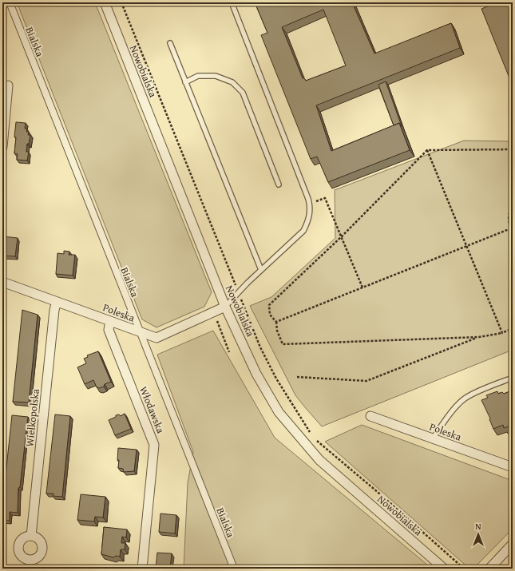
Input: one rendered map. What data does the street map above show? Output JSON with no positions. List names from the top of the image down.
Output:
{
  "streets": {
    "street": [
      "Bialska",
      "Nowobialska",
      "Poleska",
      "Włodawska",
      "Wielkopolska"
    ]
  },
  "crossings": [
    ["Bialska", "Poleska"],
    ["Nowobialska", "Poleska"],
    ["Poleska", "Włodawska"],
    ["Poleska", "Wielkopolska"]
  ],
  "north": "top"
}
